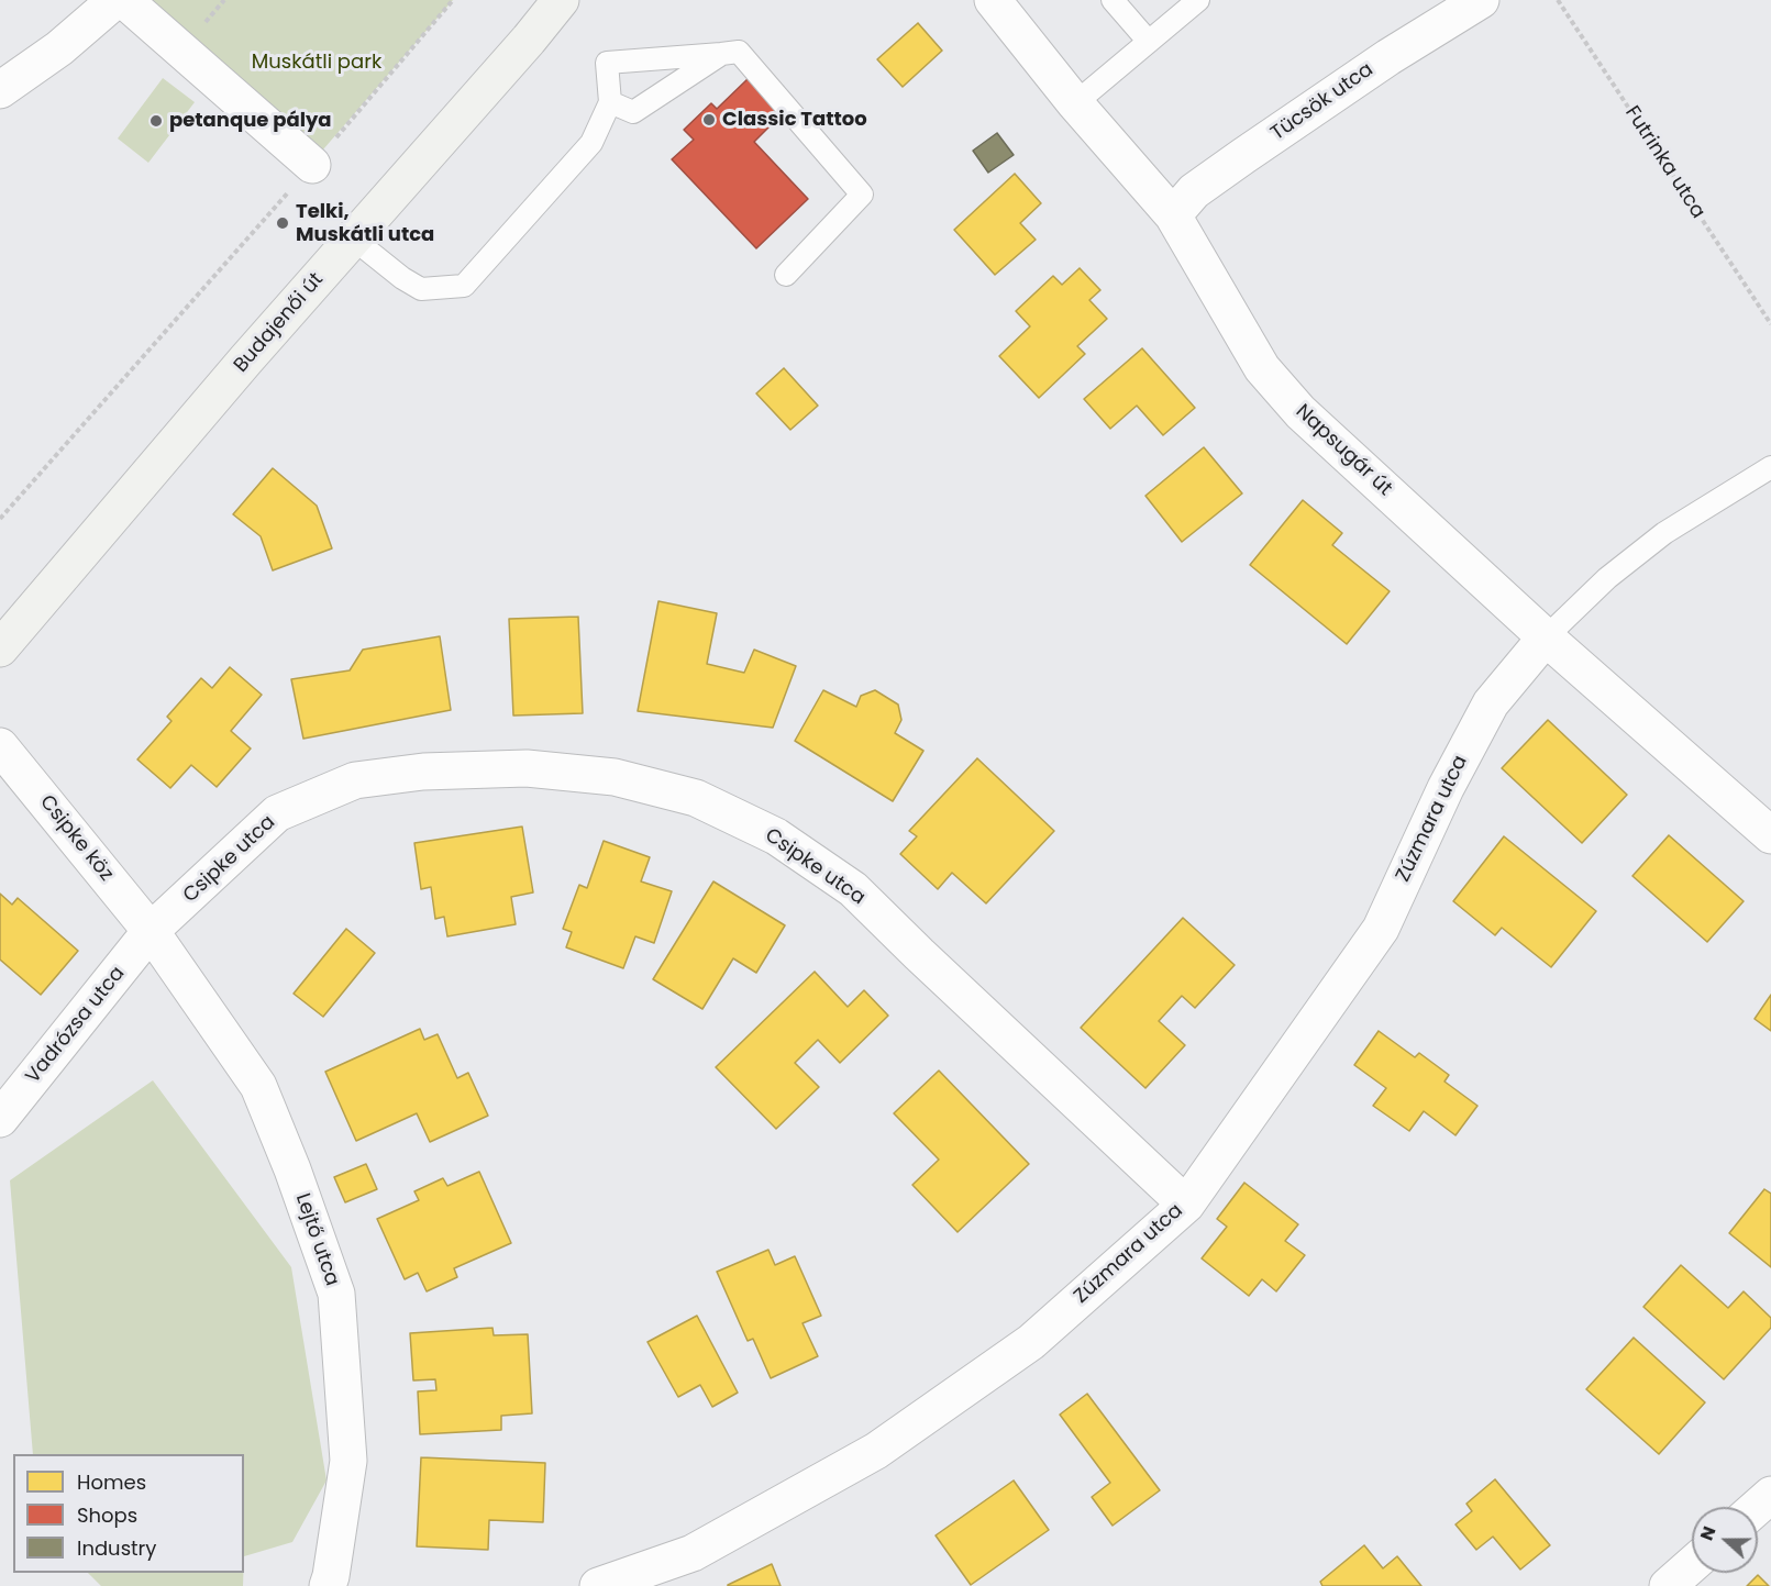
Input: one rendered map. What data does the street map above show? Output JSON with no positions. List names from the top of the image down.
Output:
{
  "streets": {
    "main road": ["Budajenői út"],
    "street": [
      "Tücsök utca",
      "Napsugár út",
      "Zúzmara utca",
      "Csipke köz",
      "Csipke utca",
      "Vadrózsa utca",
      "Lejtő utca"
    ],
    "path": ["Futrinka utca"]
  },
  "crossings": [
    ["Tücsök utca", "Napsugár út"],
    ["Napsugár út", "Zúzmara utca"],
    ["Zúzmara utca", "Csipke utca"],
    ["Csipke köz", "Csipke utca"],
    ["Csipke köz", "Vadrózsa utca"],
    ["Csipke köz", "Lejtő utca"],
    ["Csipke utca", "Vadrózsa utca"],
    ["Csipke utca", "Lejtő utca"],
    ["Vadrózsa utca", "Lejtő utca"]
  ],
  "parks": ["Muskátli park"],
  "places": ["Classic Tattoo", "petanque pálya", "Telki, Muskátli utca"],
  "legend": ["Homes", "Shops", "Industry"],
  "north": "left"
}
